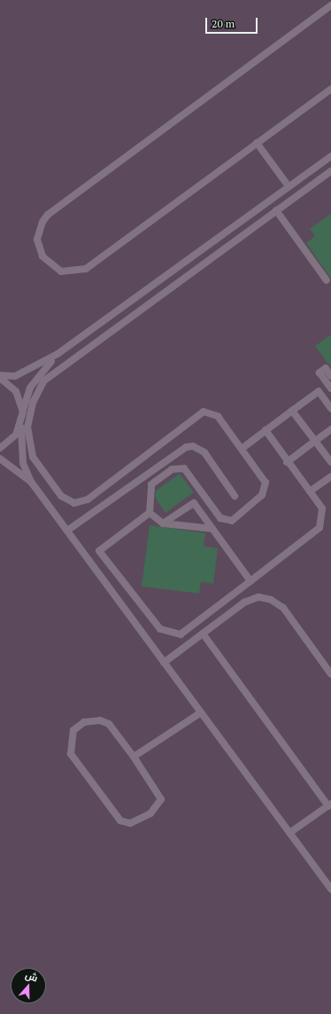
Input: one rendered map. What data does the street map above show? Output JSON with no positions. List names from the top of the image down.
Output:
{
  "scale_bar": "20 m",
  "north": "top"
}
